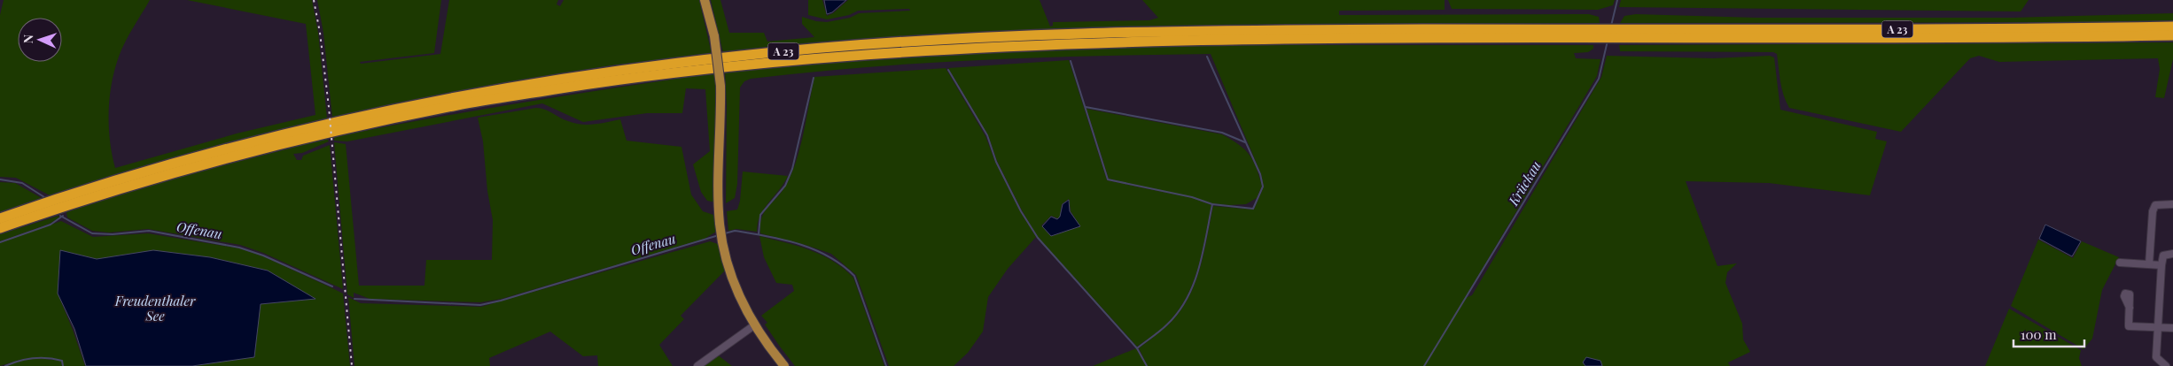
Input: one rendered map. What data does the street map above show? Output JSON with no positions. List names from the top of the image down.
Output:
{
  "streets": {
    "highway": ["A 23"]
  },
  "water": ["Krückau", "Offenau", "Freudenthaler See"],
  "scale_bar": "100 m",
  "north": "left"
}
